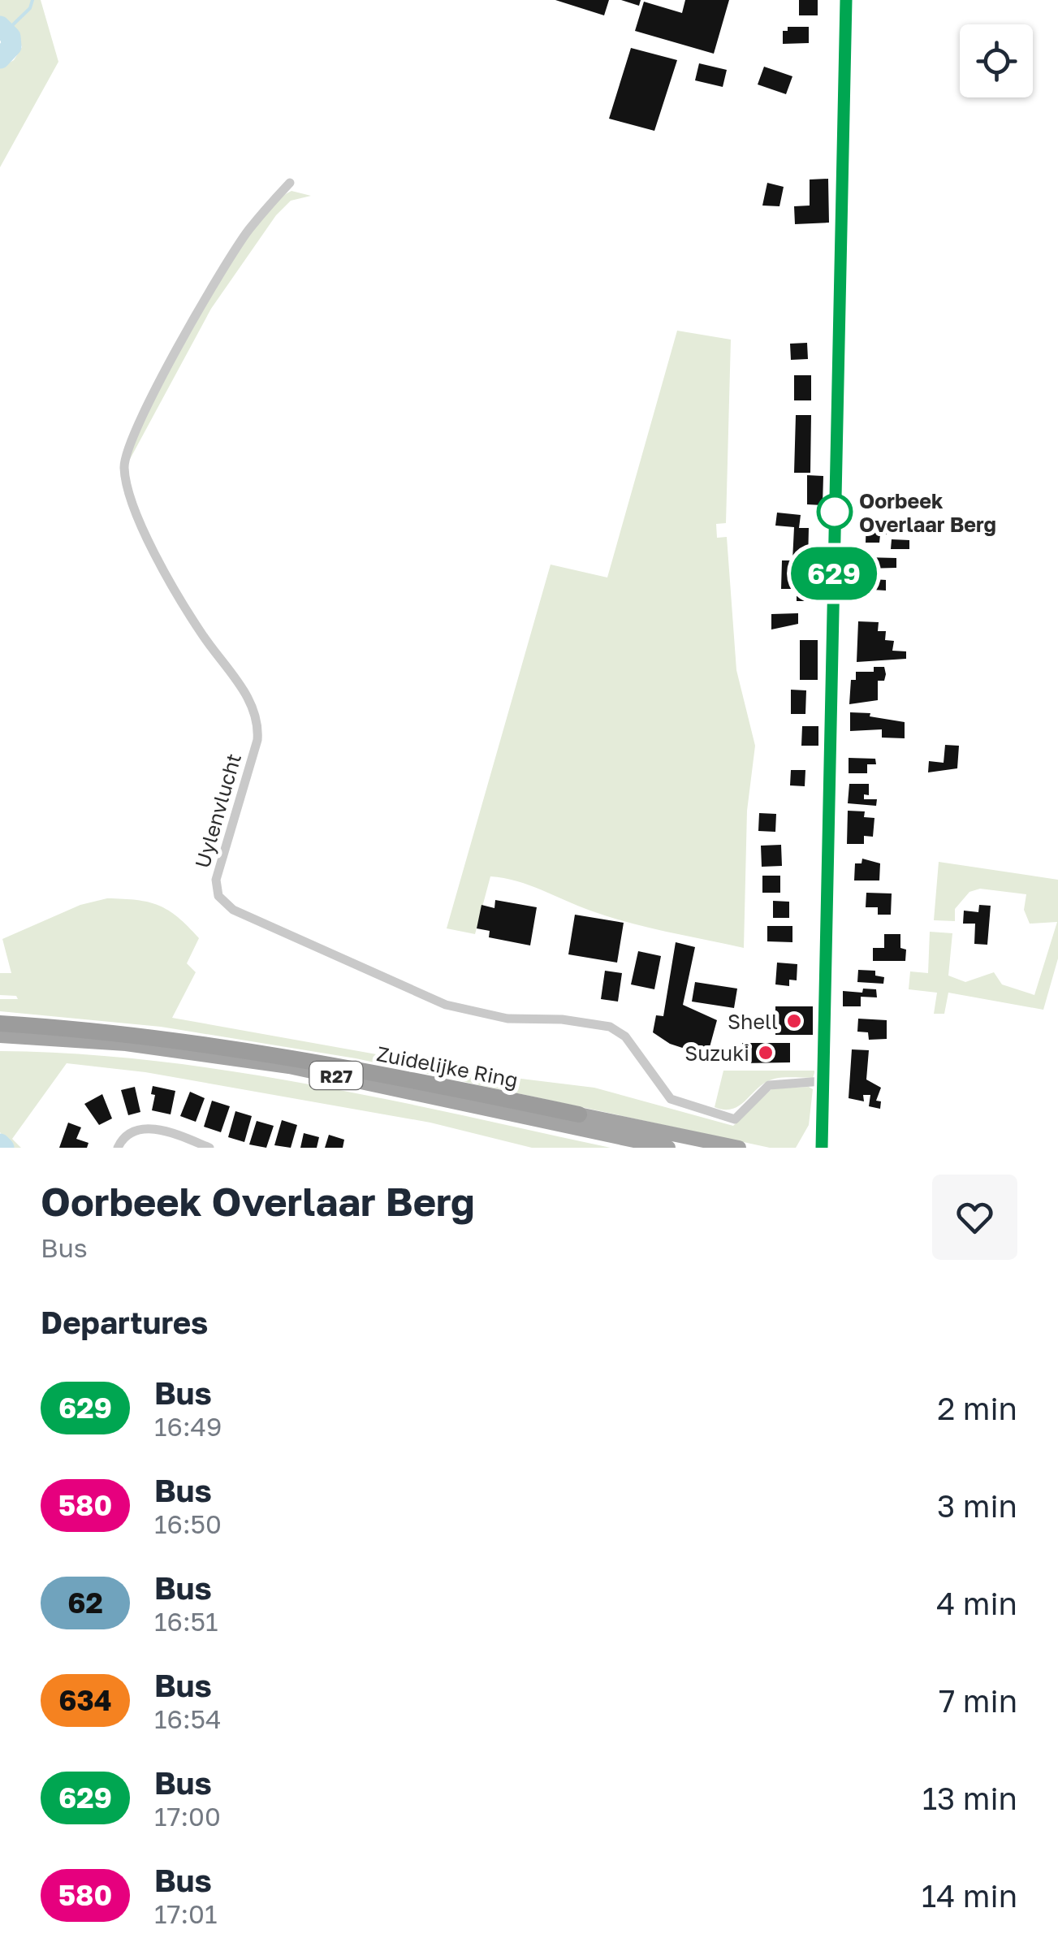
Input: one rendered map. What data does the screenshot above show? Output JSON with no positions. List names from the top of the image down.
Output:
{
  "streets": {
    "highway": ["Zuidelijke Ring", "R27"],
    "street": ["Uylenvlucht"]
  },
  "places": ["Oorbeek Overlaar Berg", "Shell", "Suzuki"],
  "lines": ["bus line 629"],
  "page": {
    "on_map": "629",
    "heading": [
      ["Oorbeek Overlaar Berg", "Bus"],
      "Departures"
    ],
    "list": [
      {
        "mark": "629",
        "name": "Bus",
        "note": "16:49",
        "value": "2 min"
      },
      {
        "mark": "580",
        "name": "Bus",
        "note": "16:50",
        "value": "3 min"
      },
      {
        "mark": "62",
        "name": "Bus",
        "note": "16:51",
        "value": "4 min"
      },
      {
        "mark": "634",
        "name": "Bus",
        "note": "16:54",
        "value": "7 min"
      },
      {
        "mark": "629",
        "name": "Bus",
        "note": "17:00",
        "value": "13 min"
      },
      {
        "mark": "580",
        "name": "Bus",
        "note": "17:01",
        "value": "14 min"
      }
    ]
  }
}
